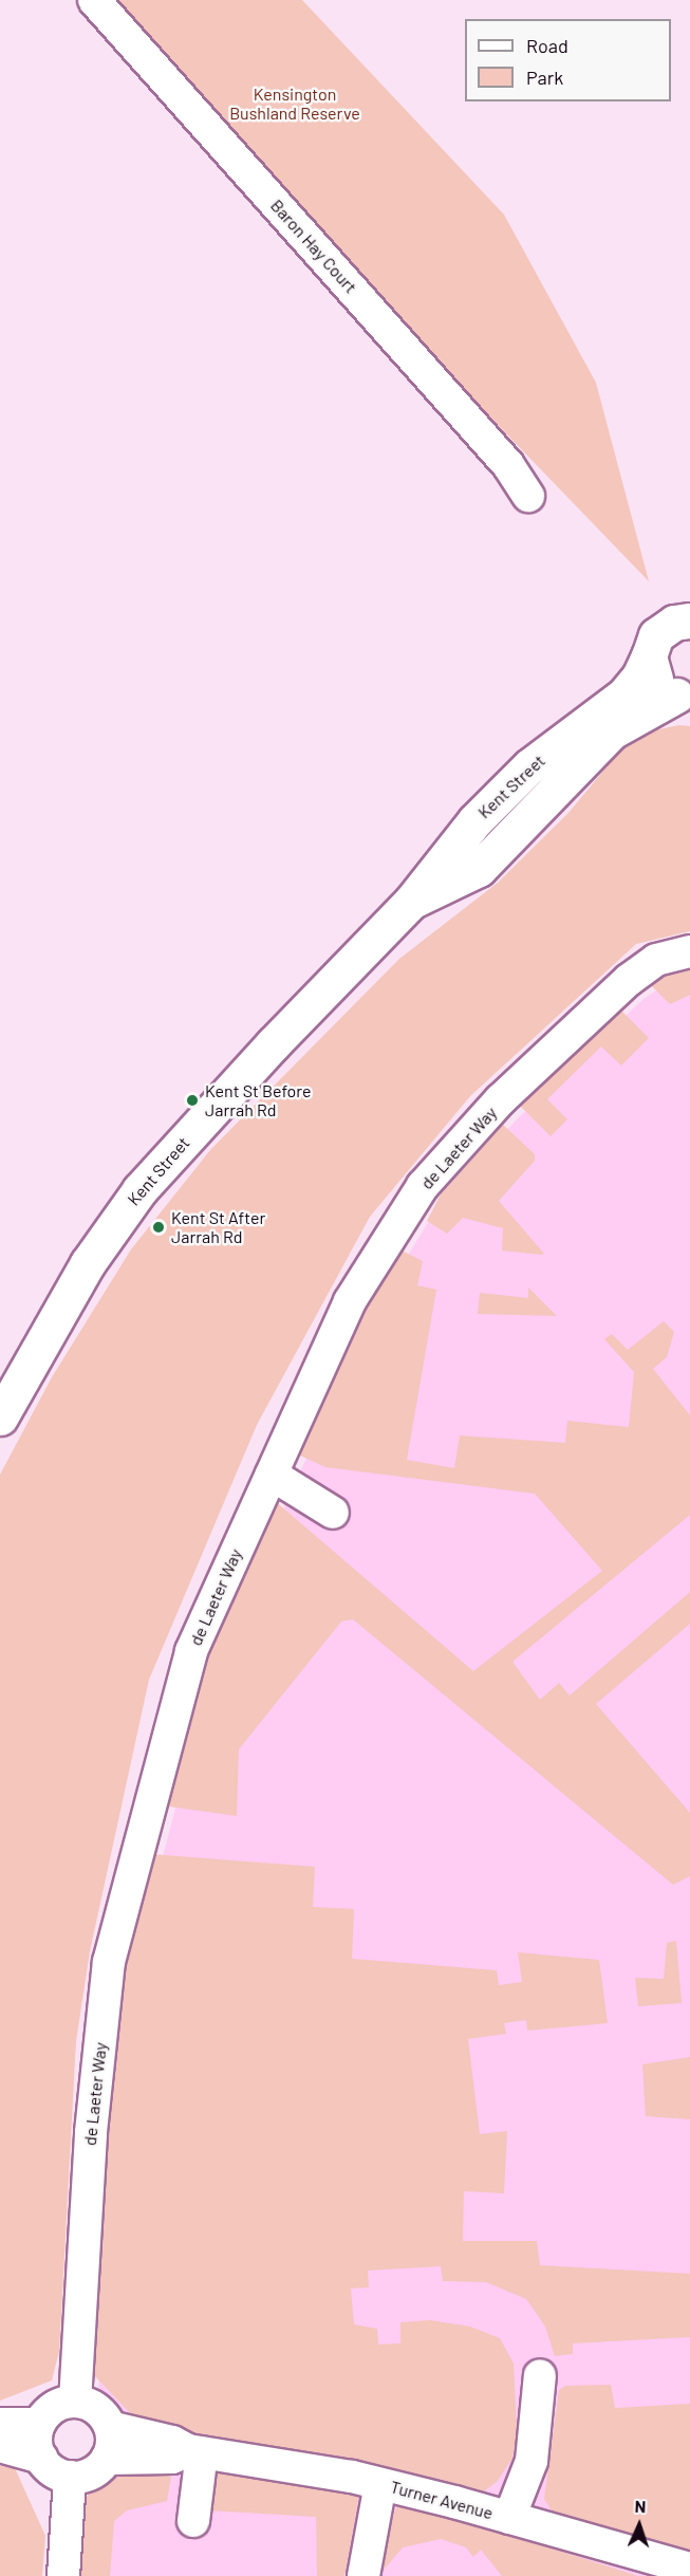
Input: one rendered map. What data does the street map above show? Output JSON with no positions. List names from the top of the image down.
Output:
{
  "streets": {
    "main road": ["Kent Street"],
    "street": ["Baron Hay Court", "de Laeter Way", "Turner Avenue"]
  },
  "crossings": [
    ["de Laeter Way", "Turner Avenue"]
  ],
  "parks": ["Kensington Bushland Reserve"],
  "places": ["Kent St Before Jarrah Rd", "Kent St After Jarrah Rd"],
  "legend": ["Road", "Park"],
  "north": "top"
}
